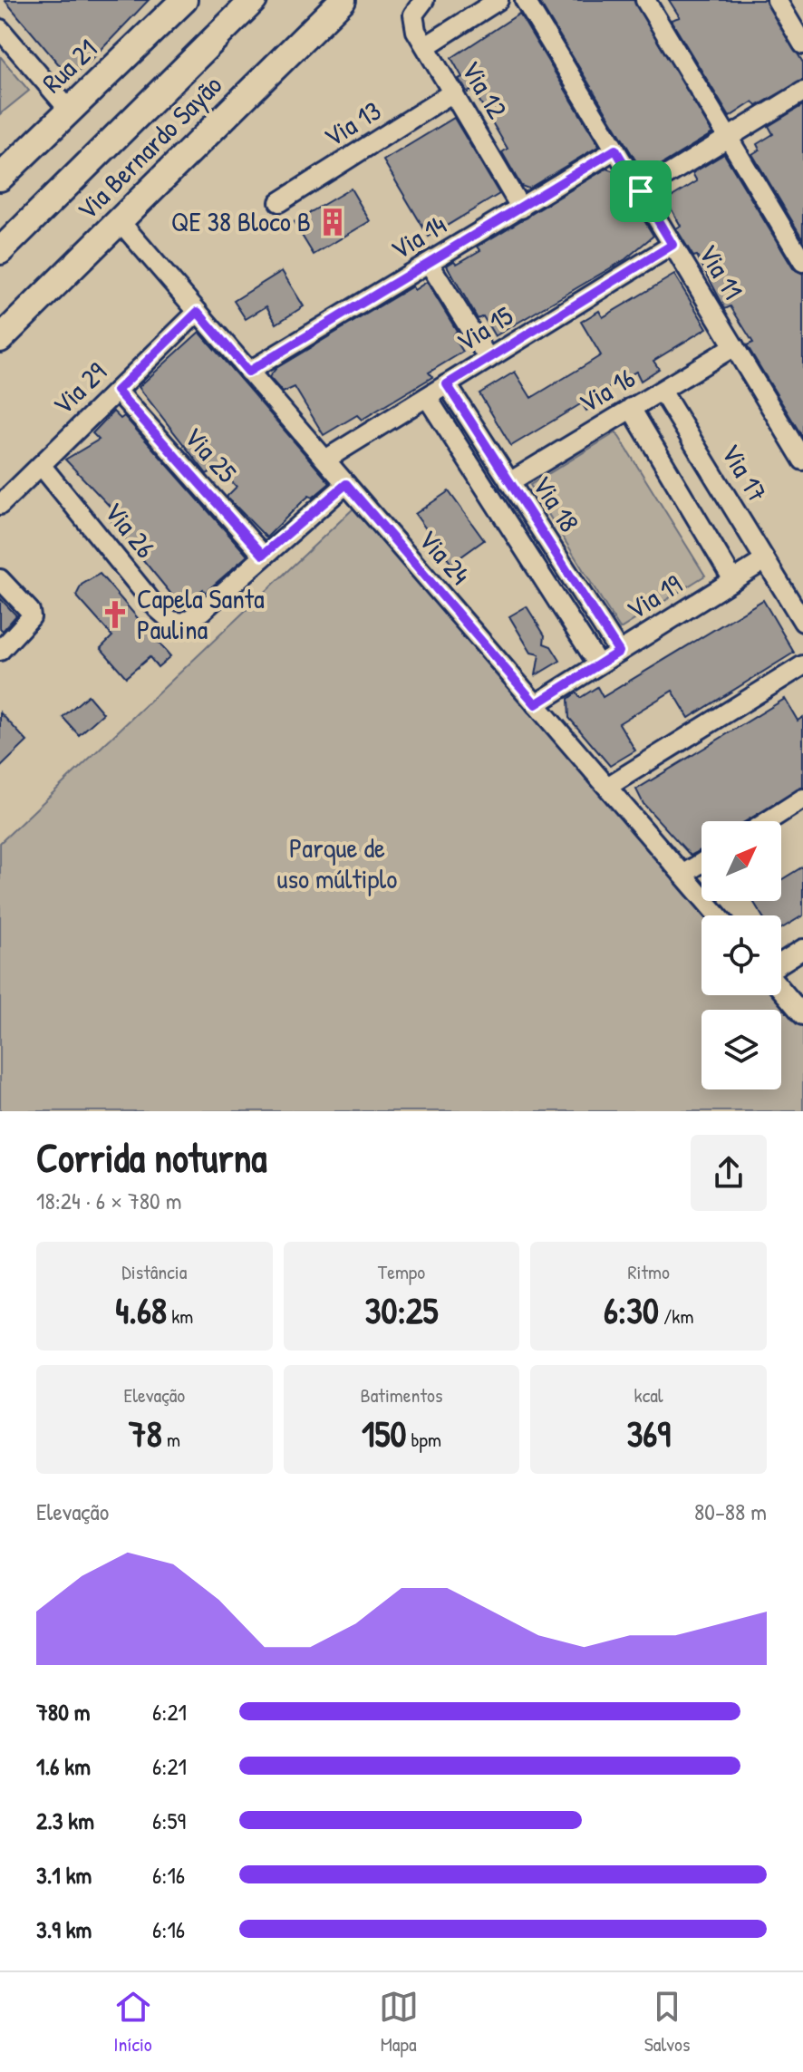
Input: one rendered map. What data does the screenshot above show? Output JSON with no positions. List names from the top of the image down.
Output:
{
  "streets": {
    "main road": ["Rua 21", "Via Bernardo Sayão"],
    "street": [
      "Via 12",
      "Via 13",
      "Via 14",
      "Via 11",
      "Via 15",
      "Via 29",
      "Via 16",
      "Via 25",
      "Via 17",
      "Via 18",
      "Via 26",
      "Via 24",
      "Via 19"
    ]
  },
  "crossings": [
    ["Via 12", "Via 13"],
    ["Via 12", "Via 14"],
    ["Via Bernardo Sayão", "Via 24"],
    ["Via 14", "Via 11"],
    ["Via 14", "Via 24"],
    ["Via 11", "Via 15"],
    ["Via 11", "Via 16"],
    ["Via 15", "Via 18"],
    ["Via 15", "Via 24"],
    ["Via 29", "Via 25"],
    ["Via 29", "Via 26"],
    ["Via 29", "Via 24"],
    ["Via 16", "Via 17"],
    ["Via 16", "Via 18"],
    ["Via 25", "Via 26"],
    ["Via 17", "Via 19"],
    ["Via 18", "Via 19"],
    ["Via 26", "Via 24"],
    ["Via 24", "Via 19"]
  ],
  "parks": ["Parque de uso múltiplo"],
  "places": {
    "building": ["QE 38 Bloco B"],
    "church": ["Capela Santa Paulina"]
  },
  "north": "top right",
  "page": {
    "heading": ["Corrida noturna", "18:24 · 6 × 780 m"],
    "stats": [
      ["Distância", "4.68 km"],
      ["Tempo", "30:25"],
      ["Ritmo", "6:30 /km"],
      ["Elevação", "78 m"],
      ["Batimentos", "150 bpm"],
      ["kcal", "369"]
    ],
    "chart": ["Elevação", "80–88 m"],
    "list": [
      {
        "name": "780 m",
        "note": "6:21"
      },
      {
        "name": "1.6 km",
        "note": "6:21"
      },
      {
        "name": "2.3 km",
        "note": "6:59"
      },
      {
        "name": "3.1 km",
        "note": "6:16"
      },
      {
        "name": "3.9 km",
        "note": "6:16"
      }
    ],
    "tabs": ["Início", "Mapa", "Salvos"]
  }
}
